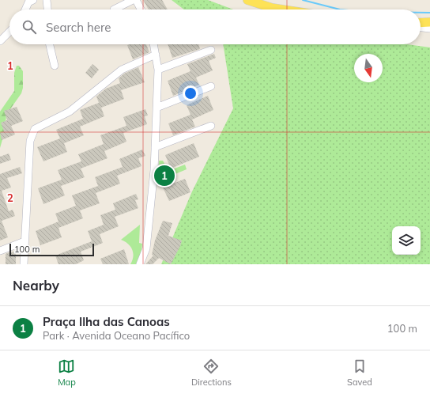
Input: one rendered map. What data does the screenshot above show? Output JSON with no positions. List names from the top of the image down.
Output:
{
  "scale_bar": "100 m",
  "north": "bottom",
  "page": {
    "search": "Search here",
    "pins": "1",
    "scale": "100 m",
    "heading": "Nearby",
    "list": [
      {
        "mark": "1",
        "name": "Praça Ilha das Canoas",
        "note": "Park · Avenida Oceano Pacífico",
        "value": "100 m"
      }
    ],
    "nav": ["Map", "Directions", "Saved"]
  },
  "grid": {
    "rows": ["1", "2"]
  }
}
